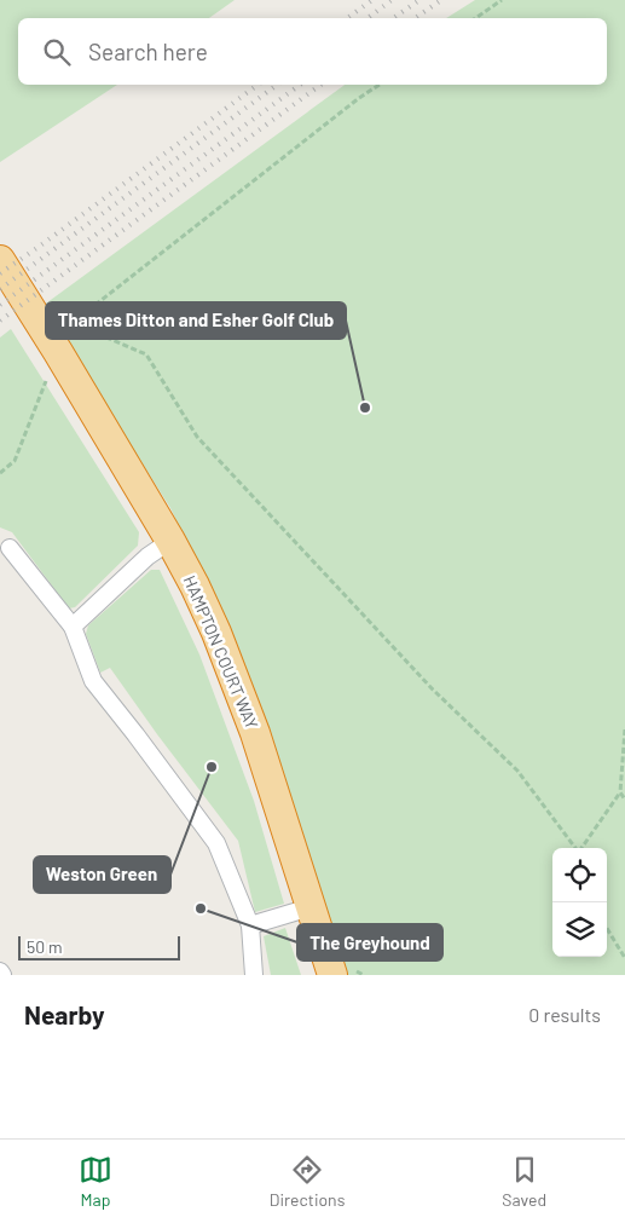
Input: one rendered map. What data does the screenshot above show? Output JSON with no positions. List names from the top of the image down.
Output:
{
  "streets": {
    "highway": ["HAMPTON COURT WAY"]
  },
  "places": ["Thames Ditton and Esher Golf Club", "Weston Green", "The Greyhound"],
  "scale_bar": "50 m",
  "page": {
    "search": "Search here",
    "scale": "50 m",
    "heading": ["Nearby", "0 results"],
    "nav": ["Map", "Directions", "Saved"]
  }
}
